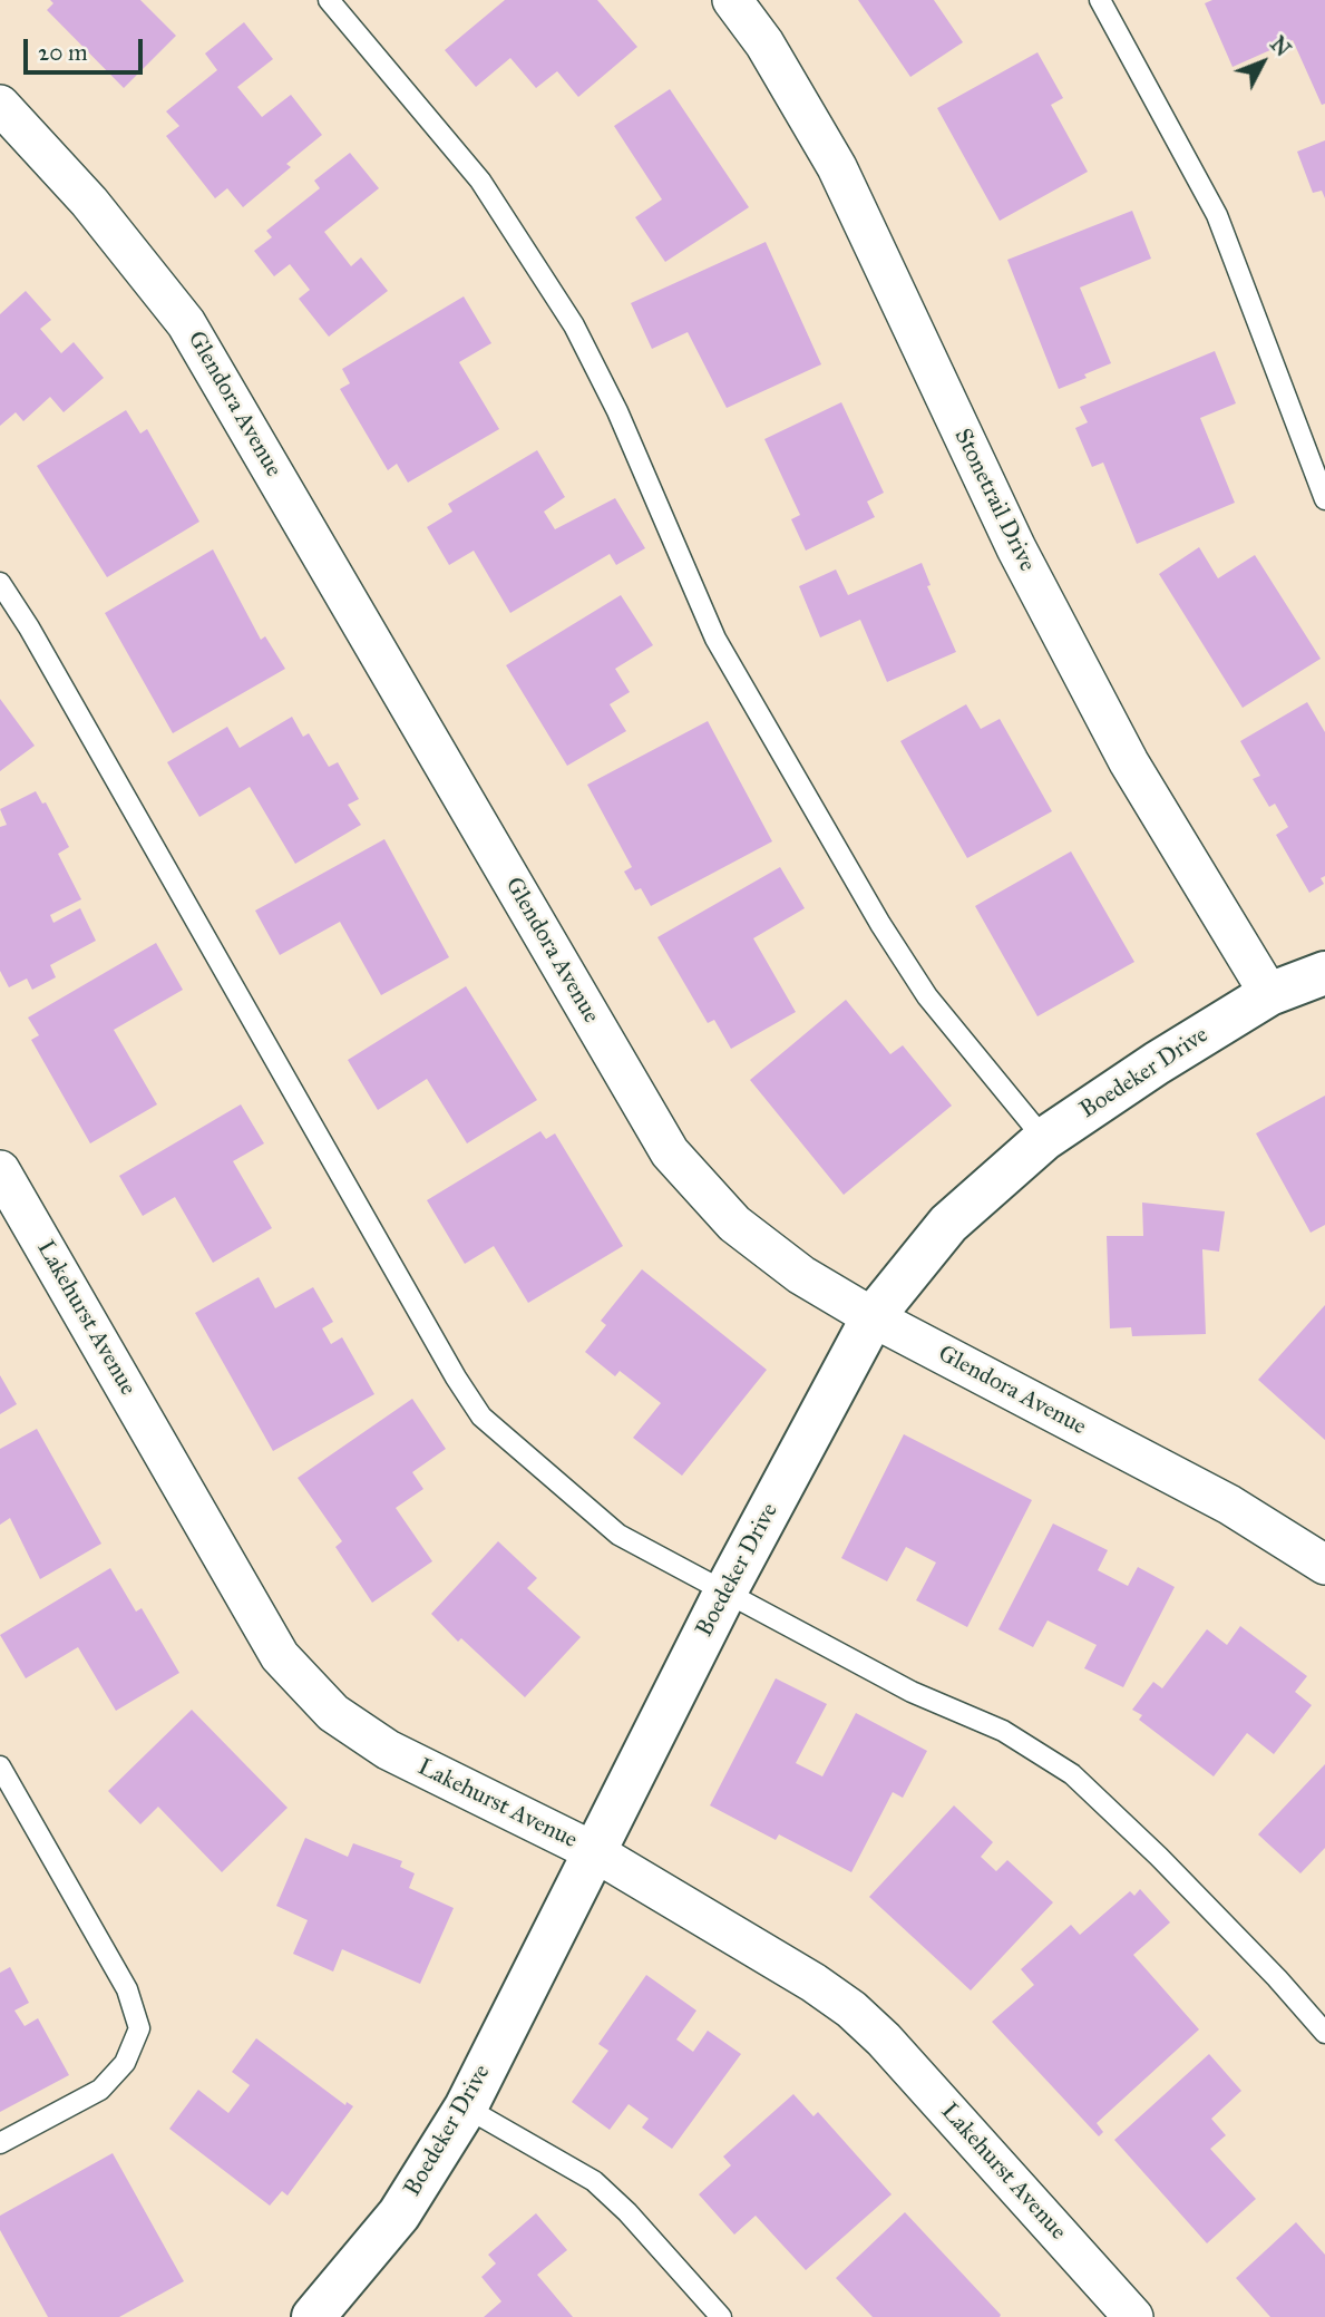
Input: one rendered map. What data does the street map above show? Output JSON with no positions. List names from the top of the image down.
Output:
{
  "streets": {
    "street": [
      "Glendora Avenue",
      "Stonetrail Drive",
      "Boedeker Drive",
      "Lakehurst Avenue"
    ]
  },
  "crossings": [
    ["Glendora Avenue", "Boedeker Drive"],
    ["Stonetrail Drive", "Boedeker Drive"],
    ["Boedeker Drive", "Lakehurst Avenue"]
  ],
  "scale_bar": "20 m",
  "north": "top right"
}
